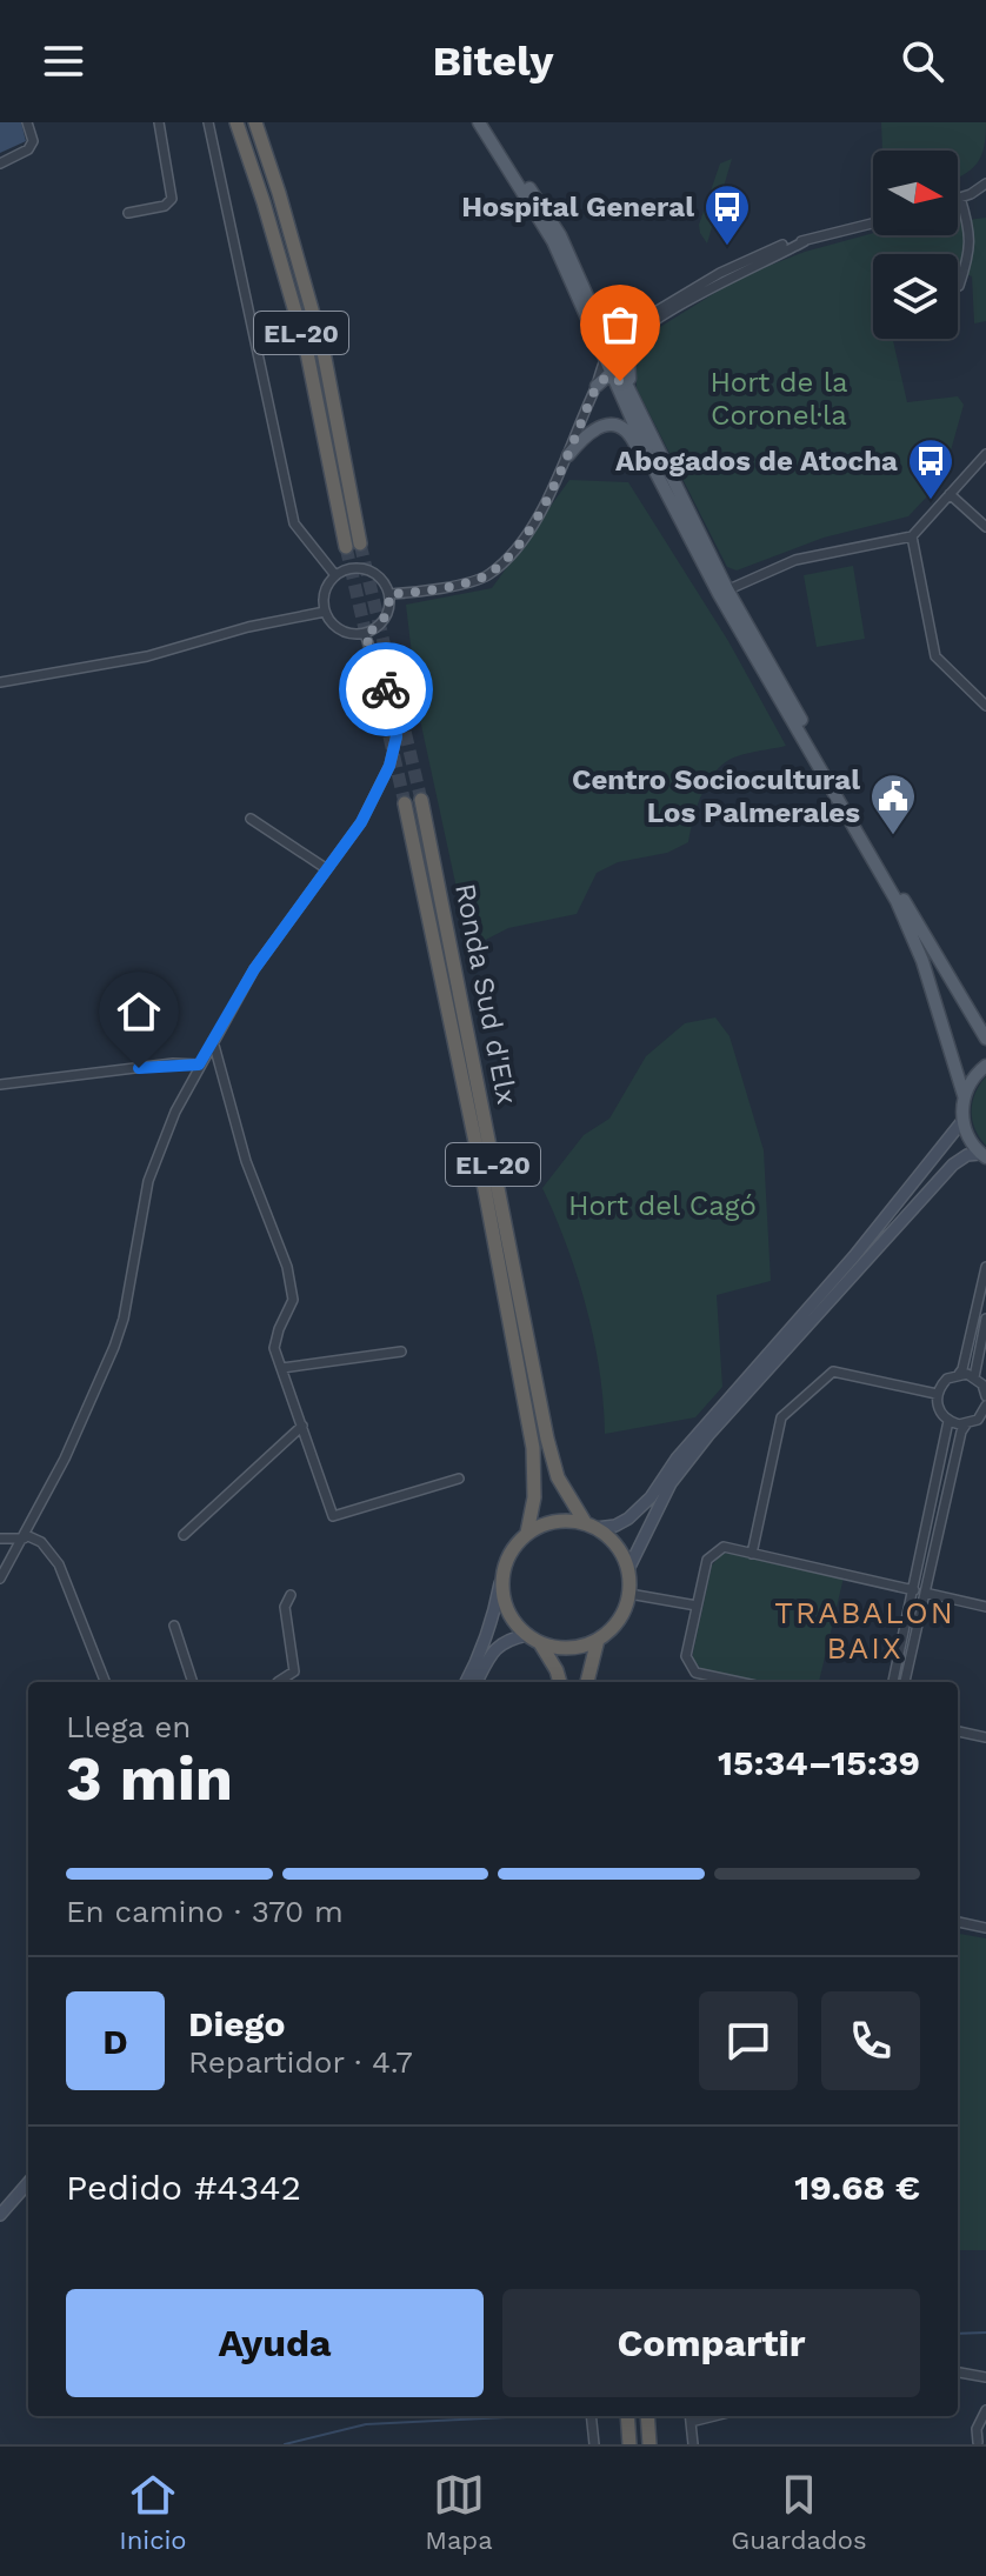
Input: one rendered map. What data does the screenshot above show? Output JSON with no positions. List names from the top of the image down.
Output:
{
  "streets": {
    "highway": ["EL-20", "Ronda Sud d'Elx"]
  },
  "crossings": [
    ["EL-20", "Ronda Sud d'Elx"]
  ],
  "districts": ["TRABALON BAIX"],
  "parks": ["Hort de la Coronel·la", "Hort del Cagó"],
  "places": {
    "bus stop": ["Hospital General", "Abogados de Atocha"],
    "public building": ["Centro Sociocultural Los Palmerales"]
  },
  "north": "right",
  "page": {
    "header": "Bitely",
    "heading": ["3 min", "Llega en", "15:34–15:39"],
    "panel": [
      "Diego",
      "Repartidor · 4.7",
      "Pedido #4342",
      "19.68 €"
    ],
    "bar": "En camino · 370 m",
    "round": "D",
    "buttons": ["Ayuda", "Compartir"],
    "tabs": ["Inicio", "Mapa", "Guardados"]
  }
}
